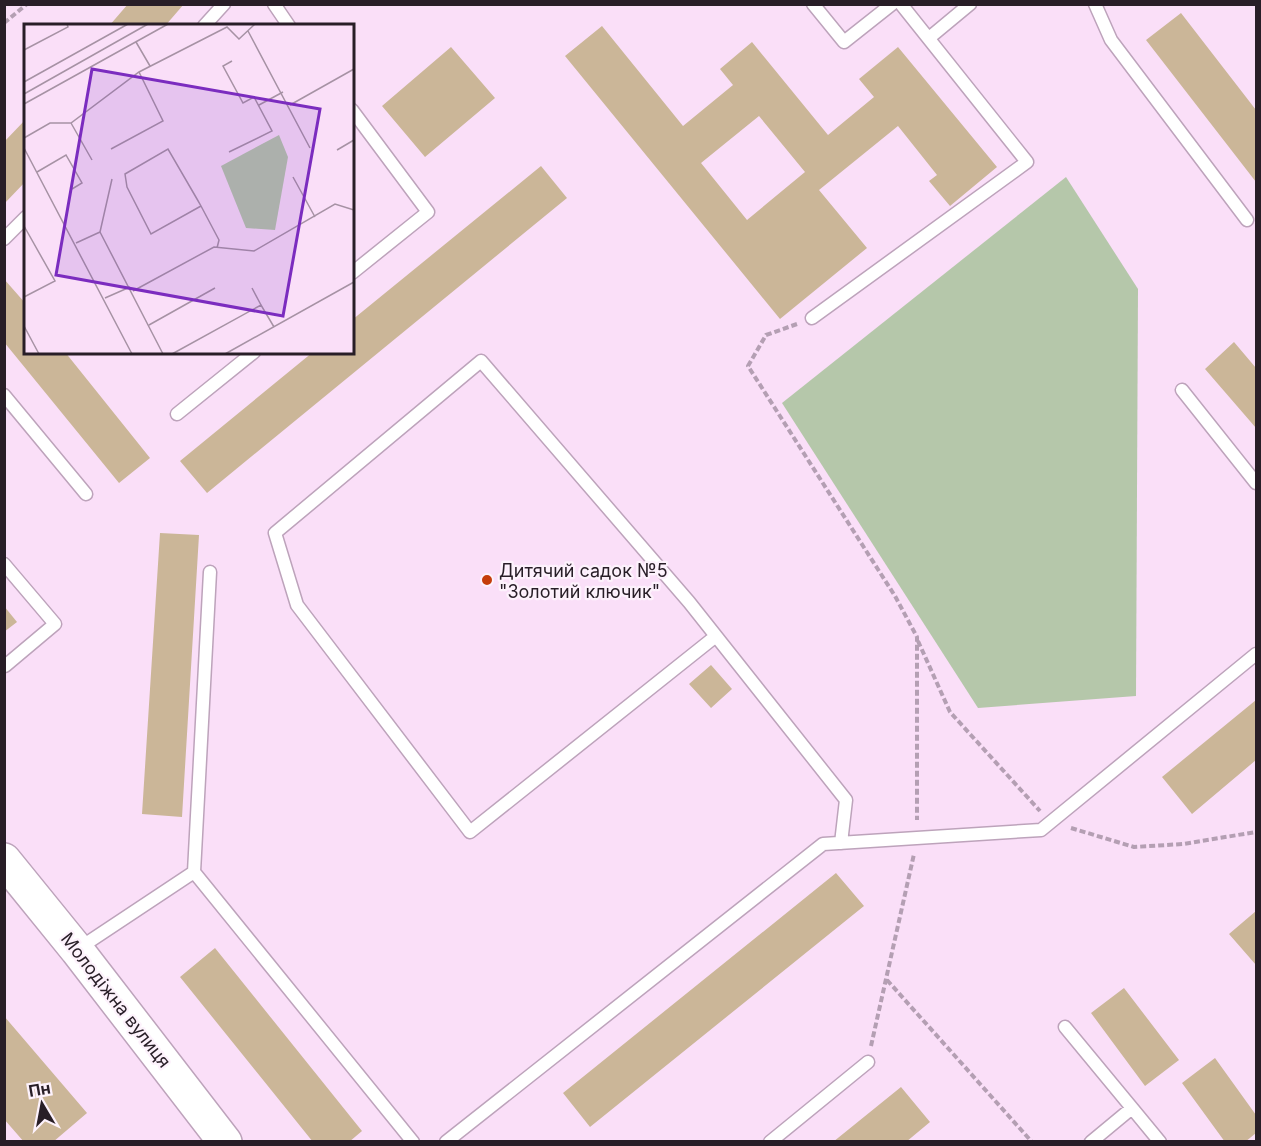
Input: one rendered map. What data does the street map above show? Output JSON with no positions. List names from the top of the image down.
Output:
{
  "streets": {
    "street": ["Молодіжна вулиця"]
  },
  "places": ["Дитячий садок №5 \"Золотий ключик\""],
  "north": "top"
}
